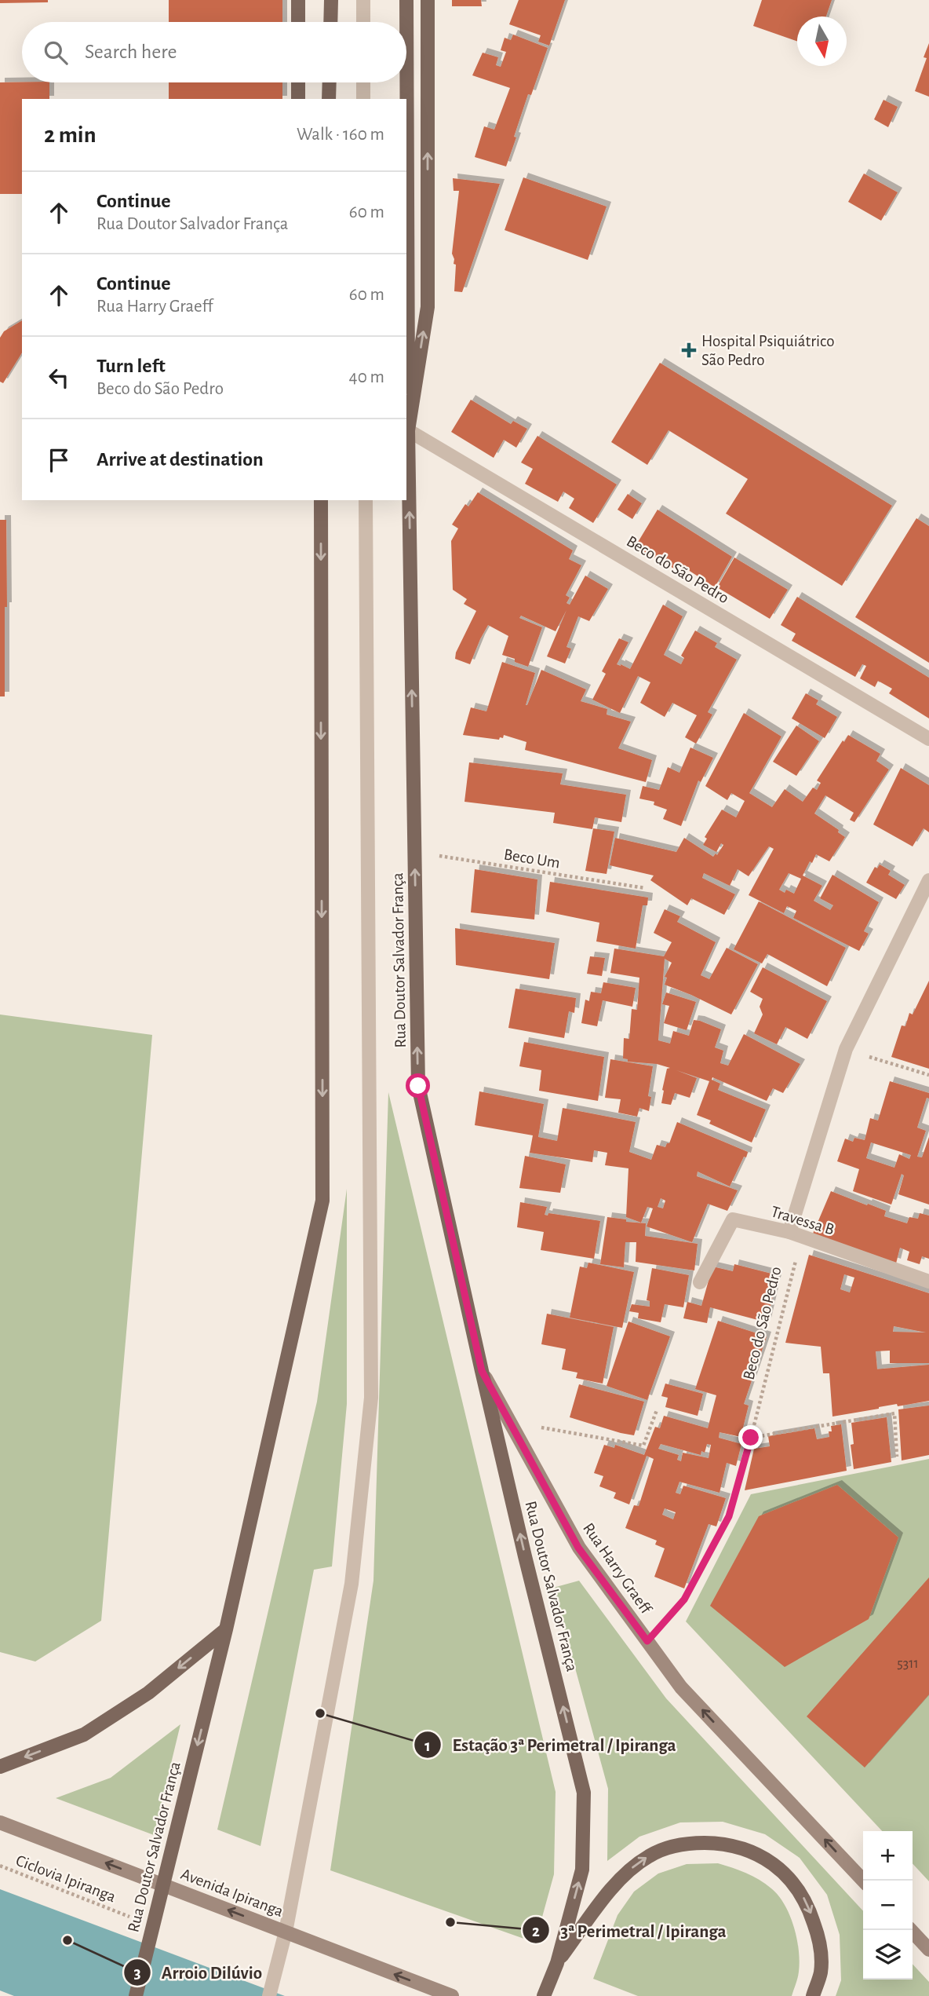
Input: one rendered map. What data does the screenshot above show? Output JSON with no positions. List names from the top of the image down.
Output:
{
  "streets": {
    "main road": ["Rua Doutor Salvador França", "Rua Harry Graeff", "Avenida Ipiranga"],
    "street": ["Beco do São Pedro", "Travessa B"],
    "path": ["Beco Um", "Ciclovia Ipiranga"]
  },
  "crossings": [
    ["Beco do São Pedro", "Rua Doutor Salvador França"],
    ["Beco do São Pedro", "Travessa B"],
    ["Beco do São Pedro", "Rua Harry Graeff"],
    ["Beco Um", "Rua Doutor Salvador França"],
    ["Rua Doutor Salvador França", "Rua Harry Graeff"],
    ["Rua Doutor Salvador França", "Ciclovia Ipiranga"],
    ["Rua Doutor Salvador França", "Avenida Ipiranga"]
  ],
  "one_way": ["Rua Harry Graeff", "Avenida Ipiranga"],
  "places": {
    "health": ["Hospital Psiquiátrico São Pedro"],
    "other": ["Estação 3ª Perimetral / Ipiranga", "3ª Perimetral / Ipiranga", "Arroio Dilúvio"]
  },
  "house_numbers": ["5311"],
  "north": "bottom",
  "page": {
    "search": "Search here",
    "heading": ["2 min", "Walk · 160 m"],
    "list": [
      ["Continue", "Rua Doutor Salvador França", "60 m"],
      ["Continue", "Rua Harry Graeff", "60 m"],
      ["Turn left", "Beco do São Pedro", "40 m"],
      "Arrive at destination"
    ],
    "map_buttons": ["+", "−"]
  }
}
